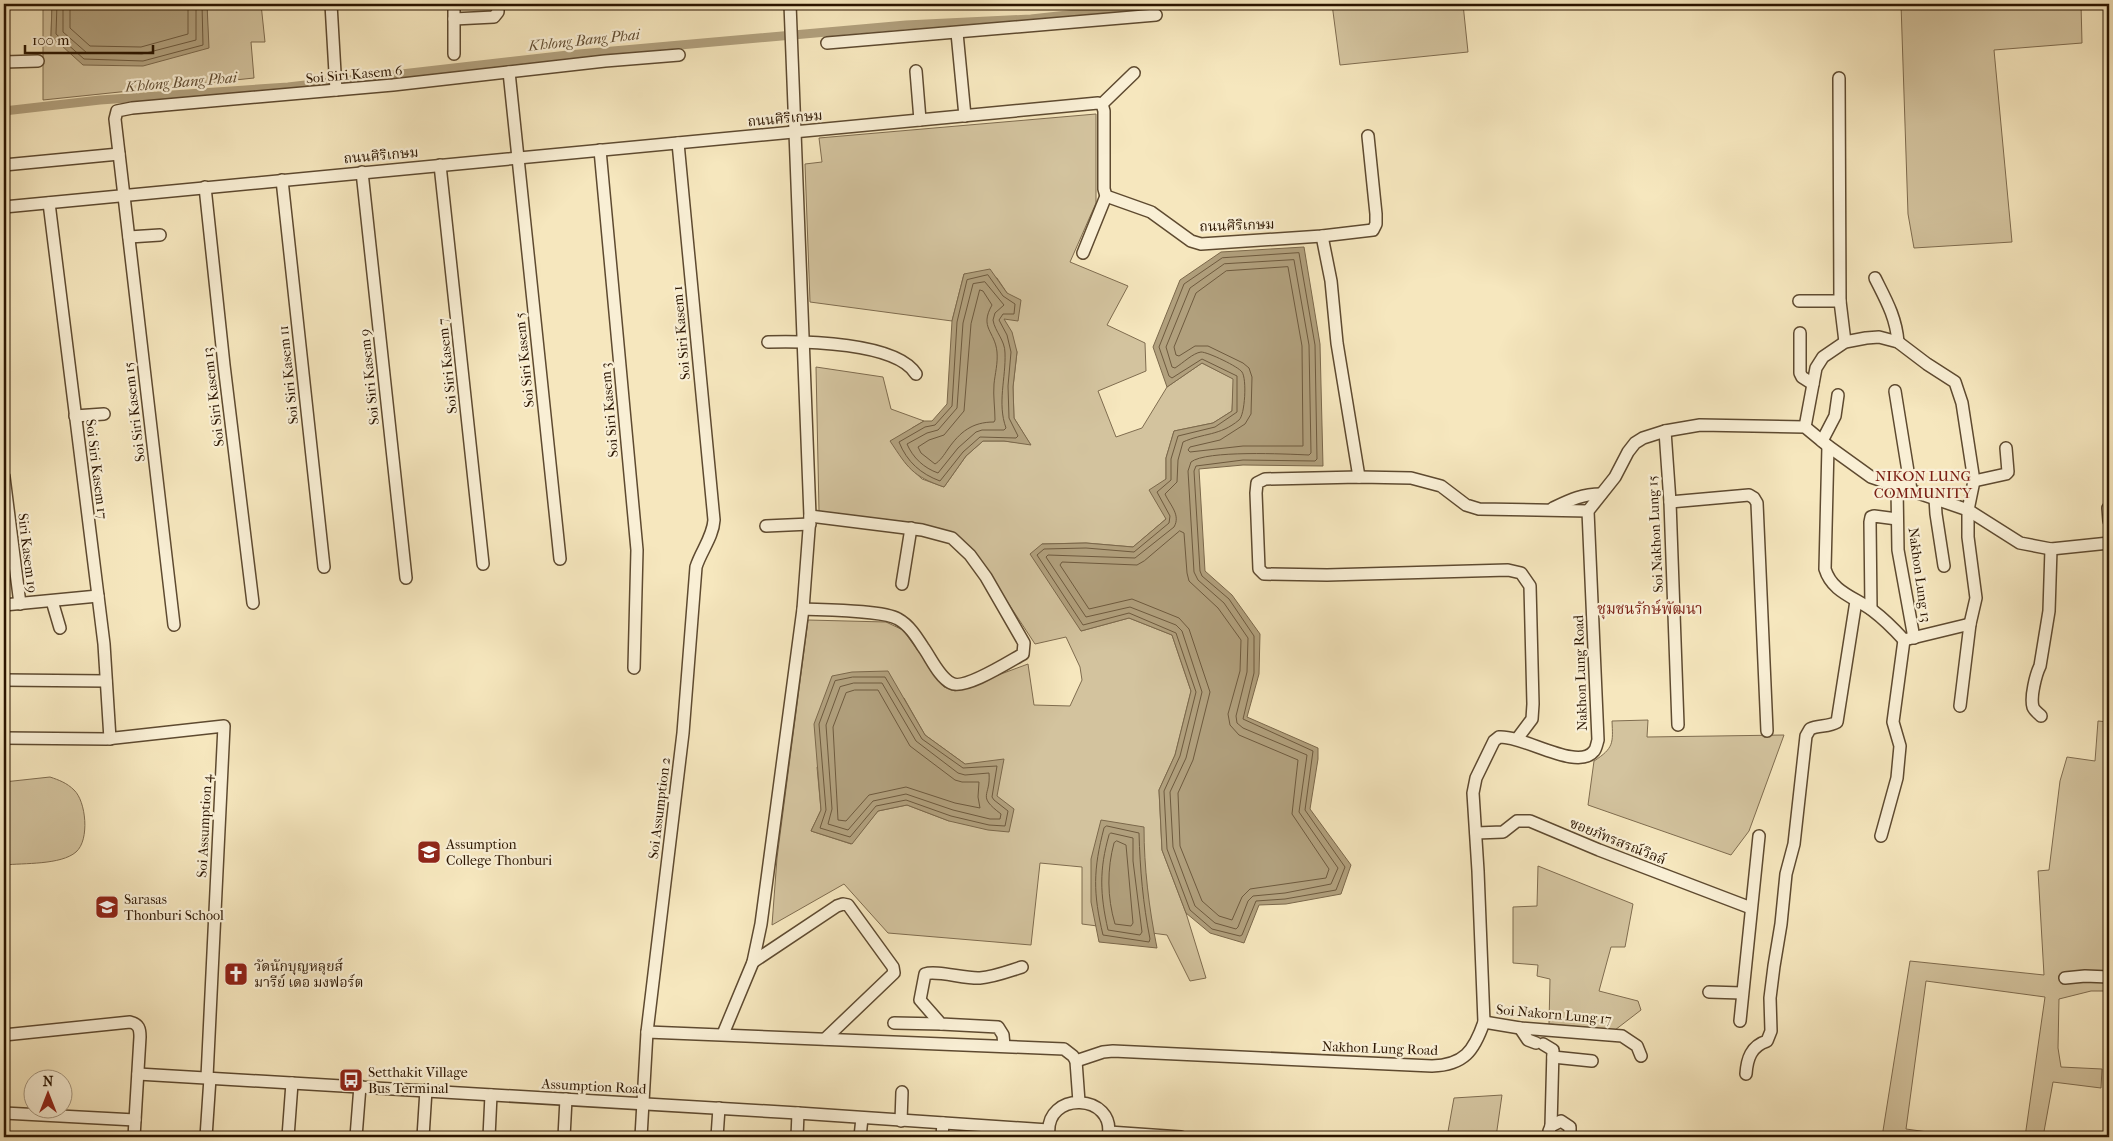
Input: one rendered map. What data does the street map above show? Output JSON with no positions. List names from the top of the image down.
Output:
{
  "streets": {
    "street": [
      "Soi Siri Kasem 6",
      "ถนนศิริเกษม",
      "Soi Siri Kasem 1",
      "Soi Siri Kasem 5",
      "Soi Siri Kasem 7",
      "Soi Siri Kasem 11",
      "Soi Siri Kasem 9",
      "Soi Siri Kasem 13",
      "Soi Siri Kasem 3",
      "Soi Siri Kasem 15",
      "Soi Siri Kasem 17",
      "Soi Nakhon Lung 15",
      "Siri Kasem 19",
      "Nakhon Lung 13",
      "Nakhon Lung Road",
      "Soi Assumption 2",
      "Soi Assumption 4",
      "ซอยภัทรสรณ์วิลล์",
      "Soi Nakorn Lung 17",
      "Assumption Road"
    ]
  },
  "crossings": [
    ["Soi Siri Kasem 6", "ถนนศิริเกษม"],
    ["Soi Siri Kasem 6", "Soi Siri Kasem 5"],
    ["Soi Siri Kasem 6", "Soi Siri Kasem 15"],
    ["ถนนศิริเกษม", "Soi Siri Kasem 1"],
    ["ถนนศิริเกษม", "Soi Siri Kasem 5"],
    ["ถนนศิริเกษม", "Soi Siri Kasem 7"],
    ["ถนนศิริเกษม", "Soi Siri Kasem 11"],
    ["ถนนศิริเกษม", "Soi Siri Kasem 9"],
    ["ถนนศิริเกษม", "Soi Siri Kasem 13"],
    ["ถนนศิริเกษม", "Soi Siri Kasem 3"],
    ["ถนนศิริเกษม", "Soi Siri Kasem 15"],
    ["ถนนศิริเกษม", "Soi Siri Kasem 17"],
    ["Soi Siri Kasem 1", "Soi Assumption 2"],
    ["Soi Siri Kasem 17", "Soi Assumption 4"],
    ["Nakhon Lung Road", "ซอยภัทรสรณ์วิลล์"],
    ["Nakhon Lung Road", "Soi Nakorn Lung 17"],
    ["Soi Assumption 2", "Assumption Road"],
    ["Soi Assumption 4", "Assumption Road"]
  ],
  "districts": ["NIKON LUNG COMMUNITY", "ชุมชนรักษ์พัฒนา"],
  "water": ["Khlong Bang Phai"],
  "places": {
    "school or university": ["Assumption College Thonburi", "Sarasas Thonburi School"],
    "church": ["วัดนักบุญหลุยส์ มารีย์ เดอ มงฟอร์ต"],
    "bus stop": ["Setthakit Village Bus Terminal"]
  },
  "scale_bar": "100 m",
  "north": "top"
}
